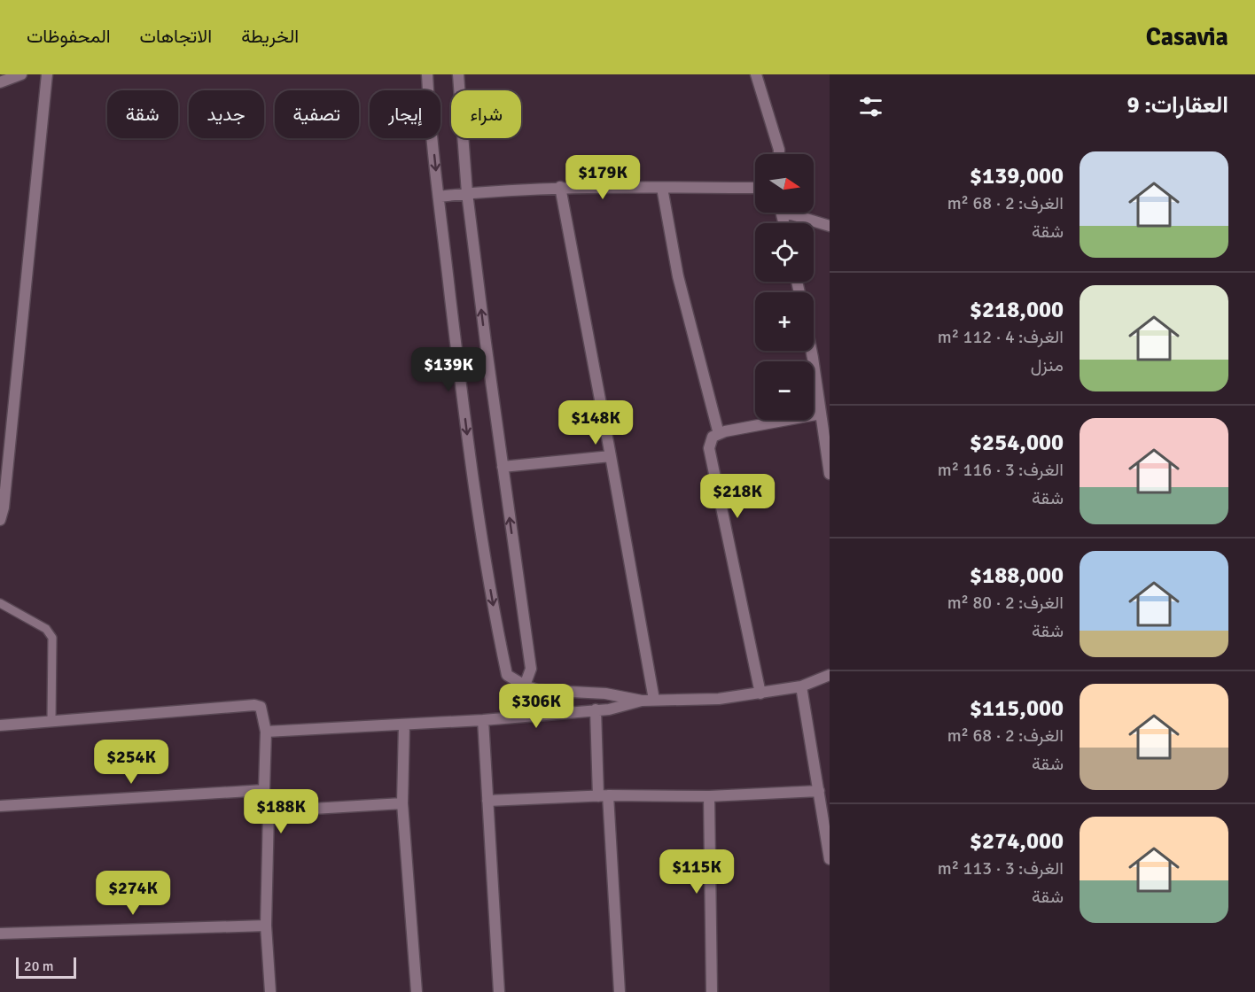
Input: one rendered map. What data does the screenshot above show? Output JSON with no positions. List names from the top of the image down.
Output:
{
  "scale_bar": "20 m",
  "north": "right",
  "page": {
    "header": "Casavia",
    "nav": ["الخريطة", "الاتجاهات", "المحفوظات"],
    "heading": "العقارات: 9",
    "chip": [
      "شراء",
      "إيجار",
      "تصفية",
      "جديد",
      "شقة"
    ],
    "list": [
      {
        "name": "$139,000",
        "note": "الغرف: 2 · 68 m² · شقة"
      },
      {
        "name": "$218,000",
        "note": "الغرف: 4 · 112 m² · منزل"
      },
      {
        "name": "$254,000",
        "note": "الغرف: 3 · 116 m² · شقة"
      },
      {
        "name": "$188,000",
        "note": "الغرف: 2 · 80 m² · شقة"
      },
      {
        "name": "$115,000",
        "note": "الغرف: 2 · 68 m² · شقة"
      },
      {
        "name": "$274,000",
        "note": "الغرف: 3 · 113 m² · شقة"
      }
    ],
    "map_buttons": ["+", "−"],
    "price": [
      "$179K",
      "$139K",
      "$148K",
      "$218K",
      "$306K",
      "$254K",
      "$188K",
      "$115K",
      "$274K"
    ],
    "scale": "20 m"
  }
}
